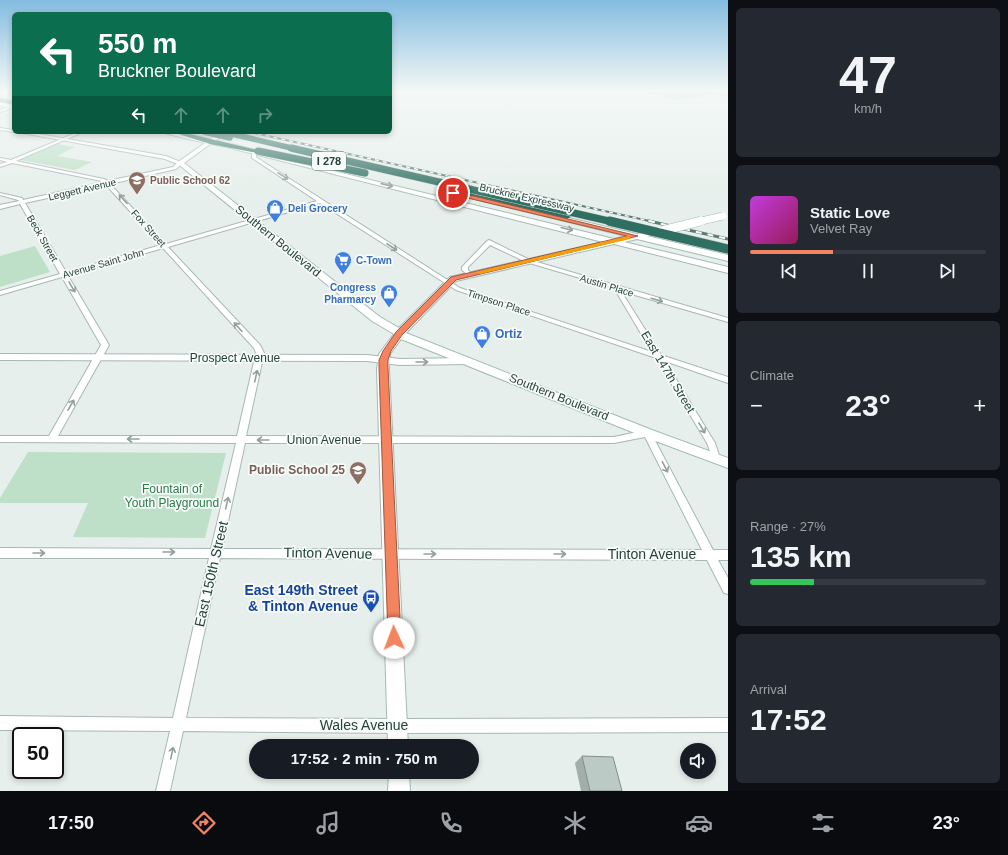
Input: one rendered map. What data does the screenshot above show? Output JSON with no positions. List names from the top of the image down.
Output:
{
  "streets": {
    "highway": ["I 278", "Bruckner Expressway"],
    "main road": ["Leggett Avenue", "Southern Boulevard"],
    "street": [
      "Fox Street",
      "Beck Street",
      "Avenue Saint John",
      "Austin Place",
      "Timpson Place",
      "Prospect Avenue",
      "East 147th Street",
      "Union Avenue",
      "Tinton Avenue",
      "East 150th Street",
      "Wales Avenue"
    ]
  },
  "crossings": [
    ["Leggett Avenue", "Bruckner Expressway"],
    ["Leggett Avenue", "Fox Street"],
    ["Leggett Avenue", "Beck Street"],
    ["Leggett Avenue", "Southern Boulevard"],
    ["Fox Street", "Avenue Saint John"],
    ["Fox Street", "Prospect Avenue"],
    ["Fox Street", "East 150th Street"],
    ["Beck Street", "Avenue Saint John"],
    ["Beck Street", "Prospect Avenue"],
    ["Southern Boulevard", "Avenue Saint John"],
    ["Southern Boulevard", "Prospect Avenue"],
    ["Southern Boulevard", "East 147th Street"],
    ["Southern Boulevard", "Union Avenue"],
    ["Avenue Saint John", "Timpson Place"],
    ["Austin Place", "East 147th Street"],
    ["Timpson Place", "East 147th Street"],
    ["Prospect Avenue", "East 150th Street"],
    ["Union Avenue", "East 150th Street"],
    ["Tinton Avenue", "East 150th Street"],
    ["East 150th Street", "Wales Avenue"]
  ],
  "one_way": [
    "Fox Street",
    "Beck Street",
    "Austin Place",
    "Timpson Place",
    "Union Avenue",
    "Tinton Avenue",
    "East 150th Street"
  ],
  "parks": ["Fountain of Youth Playground"],
  "places": {
    "school or university": ["Public School 62", "Public School 25"],
    "shop": ["Deli Grocery", "Congress Pharmarcy", "Ortiz"],
    "supermarket": ["C-Town"],
    "bus stop": ["East 149th Street & Tinton Avenue"]
  },
  "page": {
    "tile": [
      ["47", "km/h"],
      "Climate",
      ["Range · 27%", "135 km"],
      ["Arrival", "17:52"]
    ],
    "turn": ["550 m", "Bruckner Boulevard"],
    "song": ["Static Love", "Velvet Ray"],
    "heat": ["−", "23°", "+"],
    "limit": "50",
    "trip": "17:52 · 2 min · 750 m",
    "tabs": ["17:50", "23°"]
  }
}
